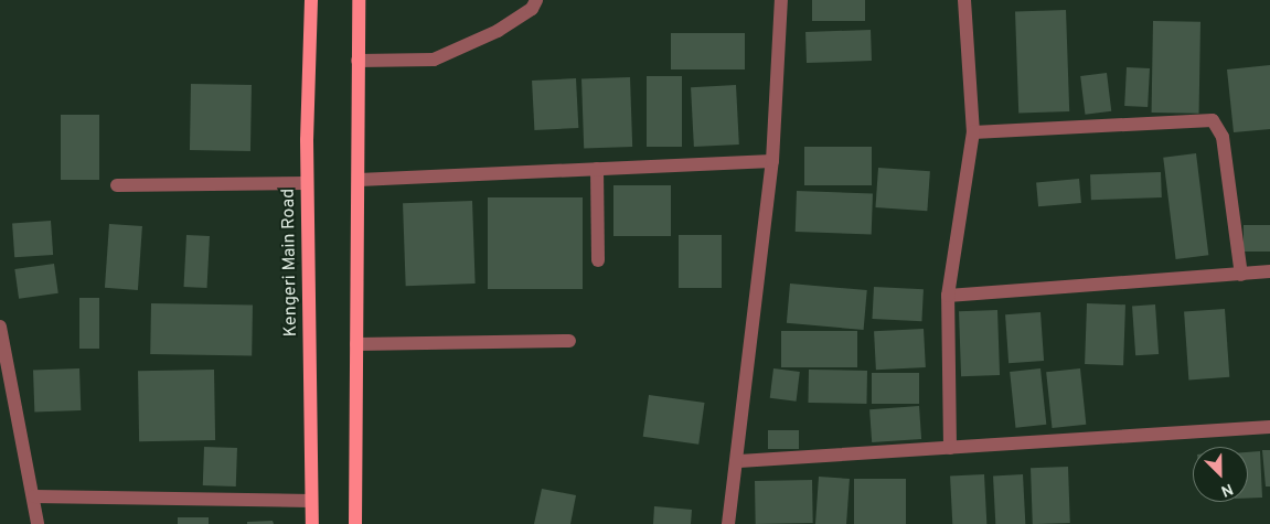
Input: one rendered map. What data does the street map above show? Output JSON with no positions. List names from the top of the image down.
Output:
{
  "streets": {
    "main road": ["Kengeri Main Road"]
  },
  "north": "bottom right"
}
